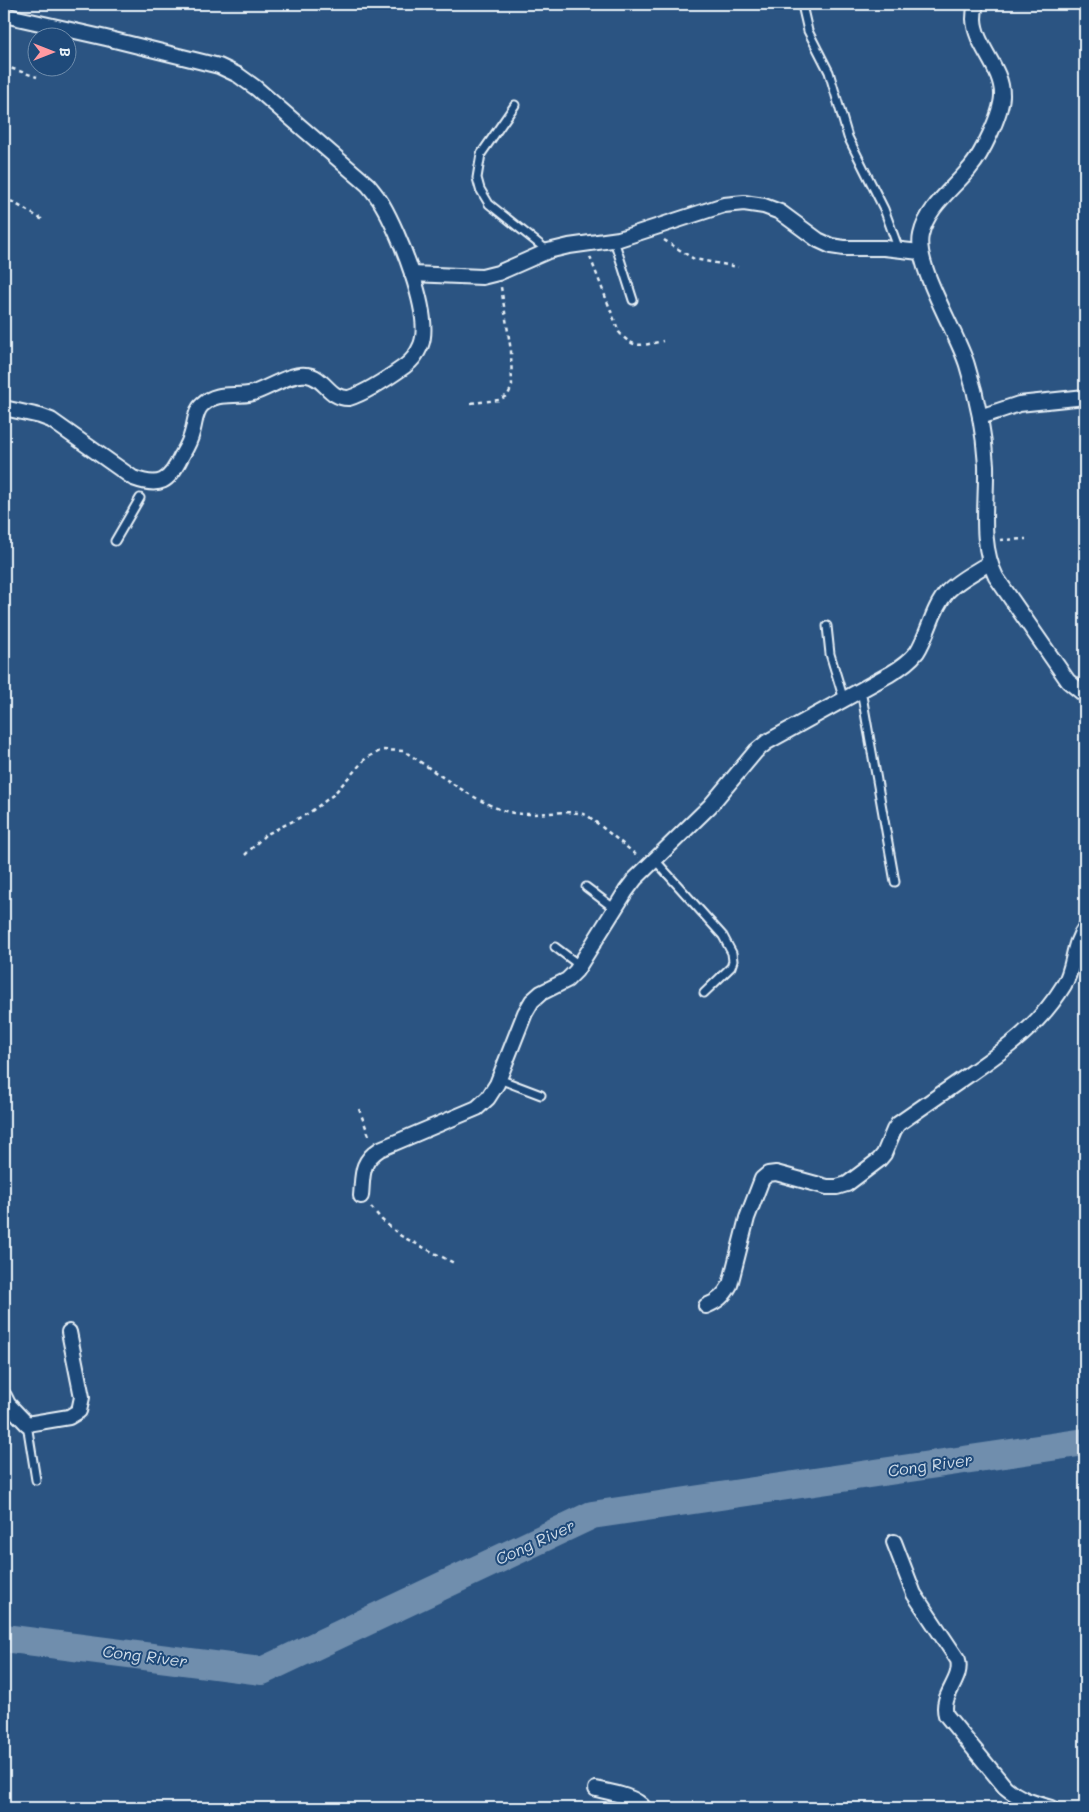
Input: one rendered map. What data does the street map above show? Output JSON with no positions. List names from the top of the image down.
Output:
{
  "water": ["Cong River"],
  "north": "right"
}
